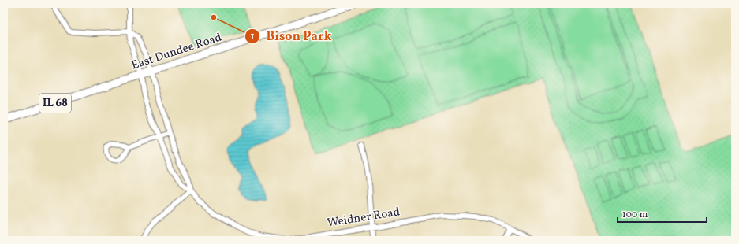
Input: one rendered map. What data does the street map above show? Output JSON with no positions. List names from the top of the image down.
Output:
{
  "streets": {
    "main road": ["East Dundee Road", "IL 68"],
    "street": ["Weidner Road"]
  },
  "crossings": [
    ["East Dundee Road", "Weidner Road"]
  ],
  "places": ["Bison Park"],
  "scale_bar": "100 m"
}
